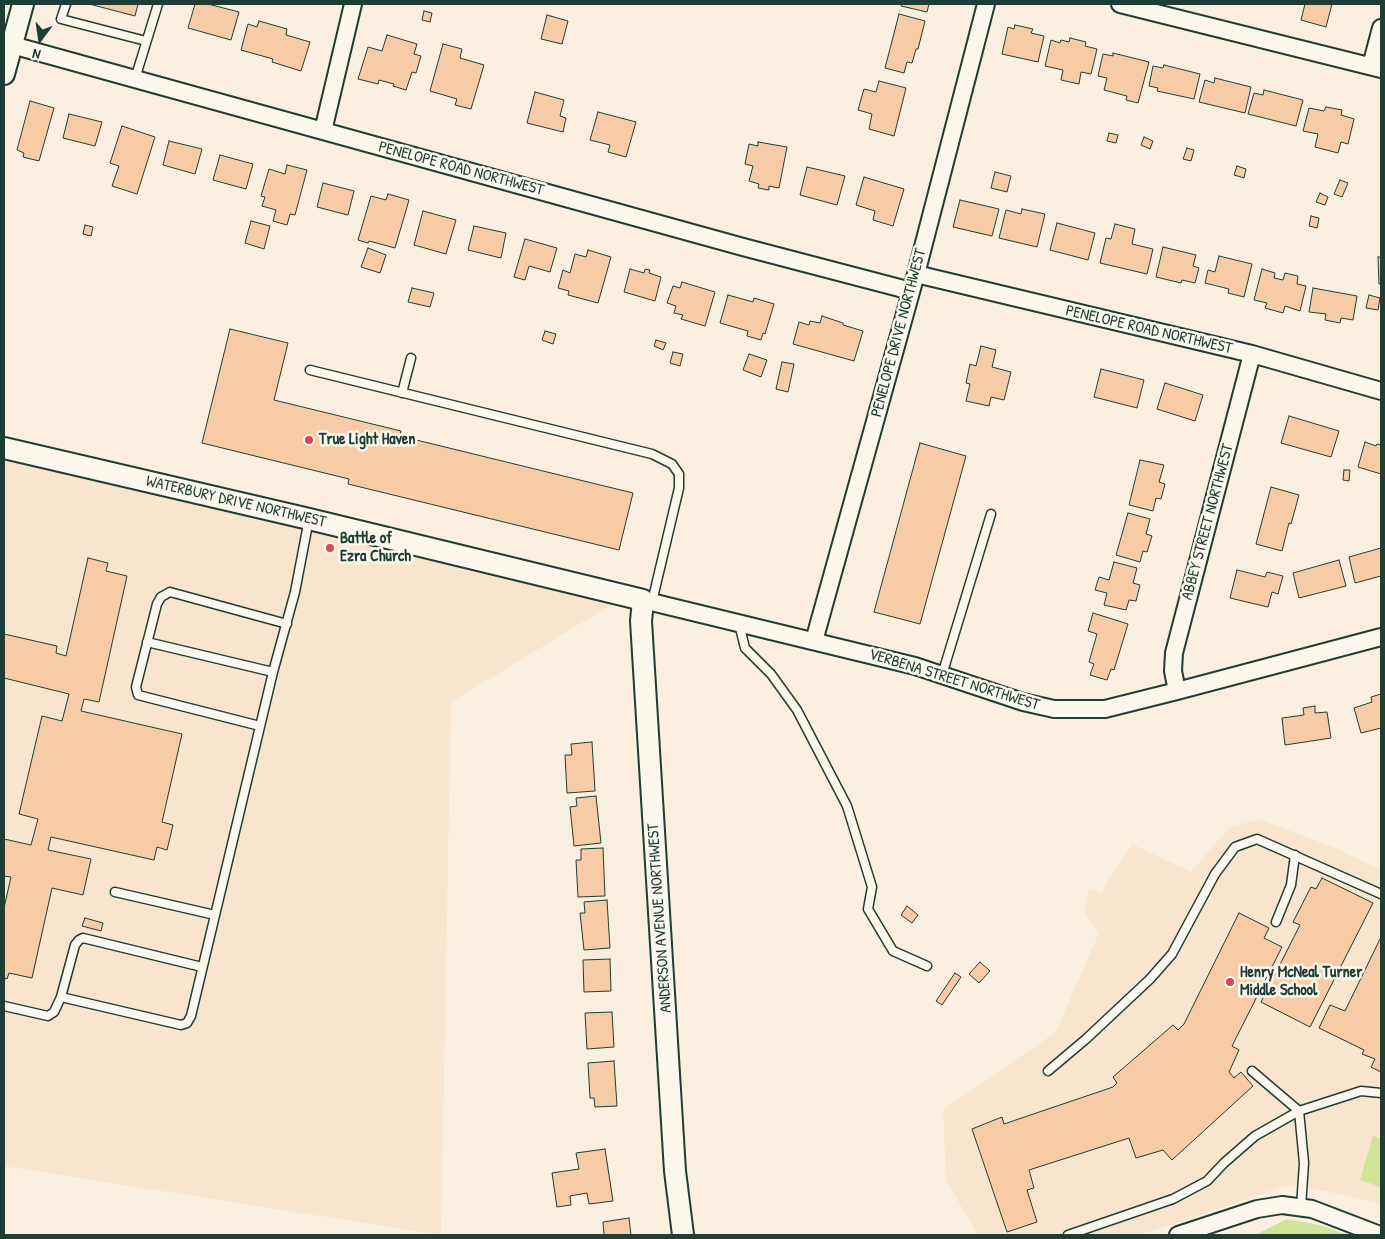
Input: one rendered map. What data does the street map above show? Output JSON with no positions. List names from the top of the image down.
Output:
{
  "streets": {
    "street": [
      "PENELOPE ROAD NORTHWEST",
      "PENELOPE DRIVE NORTHWEST",
      "WATERBURY DRIVE NORTHWEST",
      "ABBEY STREET NORTHWEST",
      "VERBENA STREET NORTHWEST",
      "ANDERSON AVENUE NORTHWEST"
    ]
  },
  "crossings": [
    ["PENELOPE ROAD NORTHWEST", "PENELOPE DRIVE NORTHWEST"],
    ["PENELOPE ROAD NORTHWEST", "ABBEY STREET NORTHWEST"],
    ["PENELOPE DRIVE NORTHWEST", "VERBENA STREET NORTHWEST"],
    ["WATERBURY DRIVE NORTHWEST", "VERBENA STREET NORTHWEST"],
    ["WATERBURY DRIVE NORTHWEST", "ANDERSON AVENUE NORTHWEST"],
    ["ABBEY STREET NORTHWEST", "VERBENA STREET NORTHWEST"],
    ["VERBENA STREET NORTHWEST", "ANDERSON AVENUE NORTHWEST"]
  ],
  "places": ["True Light Haven", "Battle of Ezra Church", "Henry McNeal Turner Middle School"],
  "north": "bottom"
}
